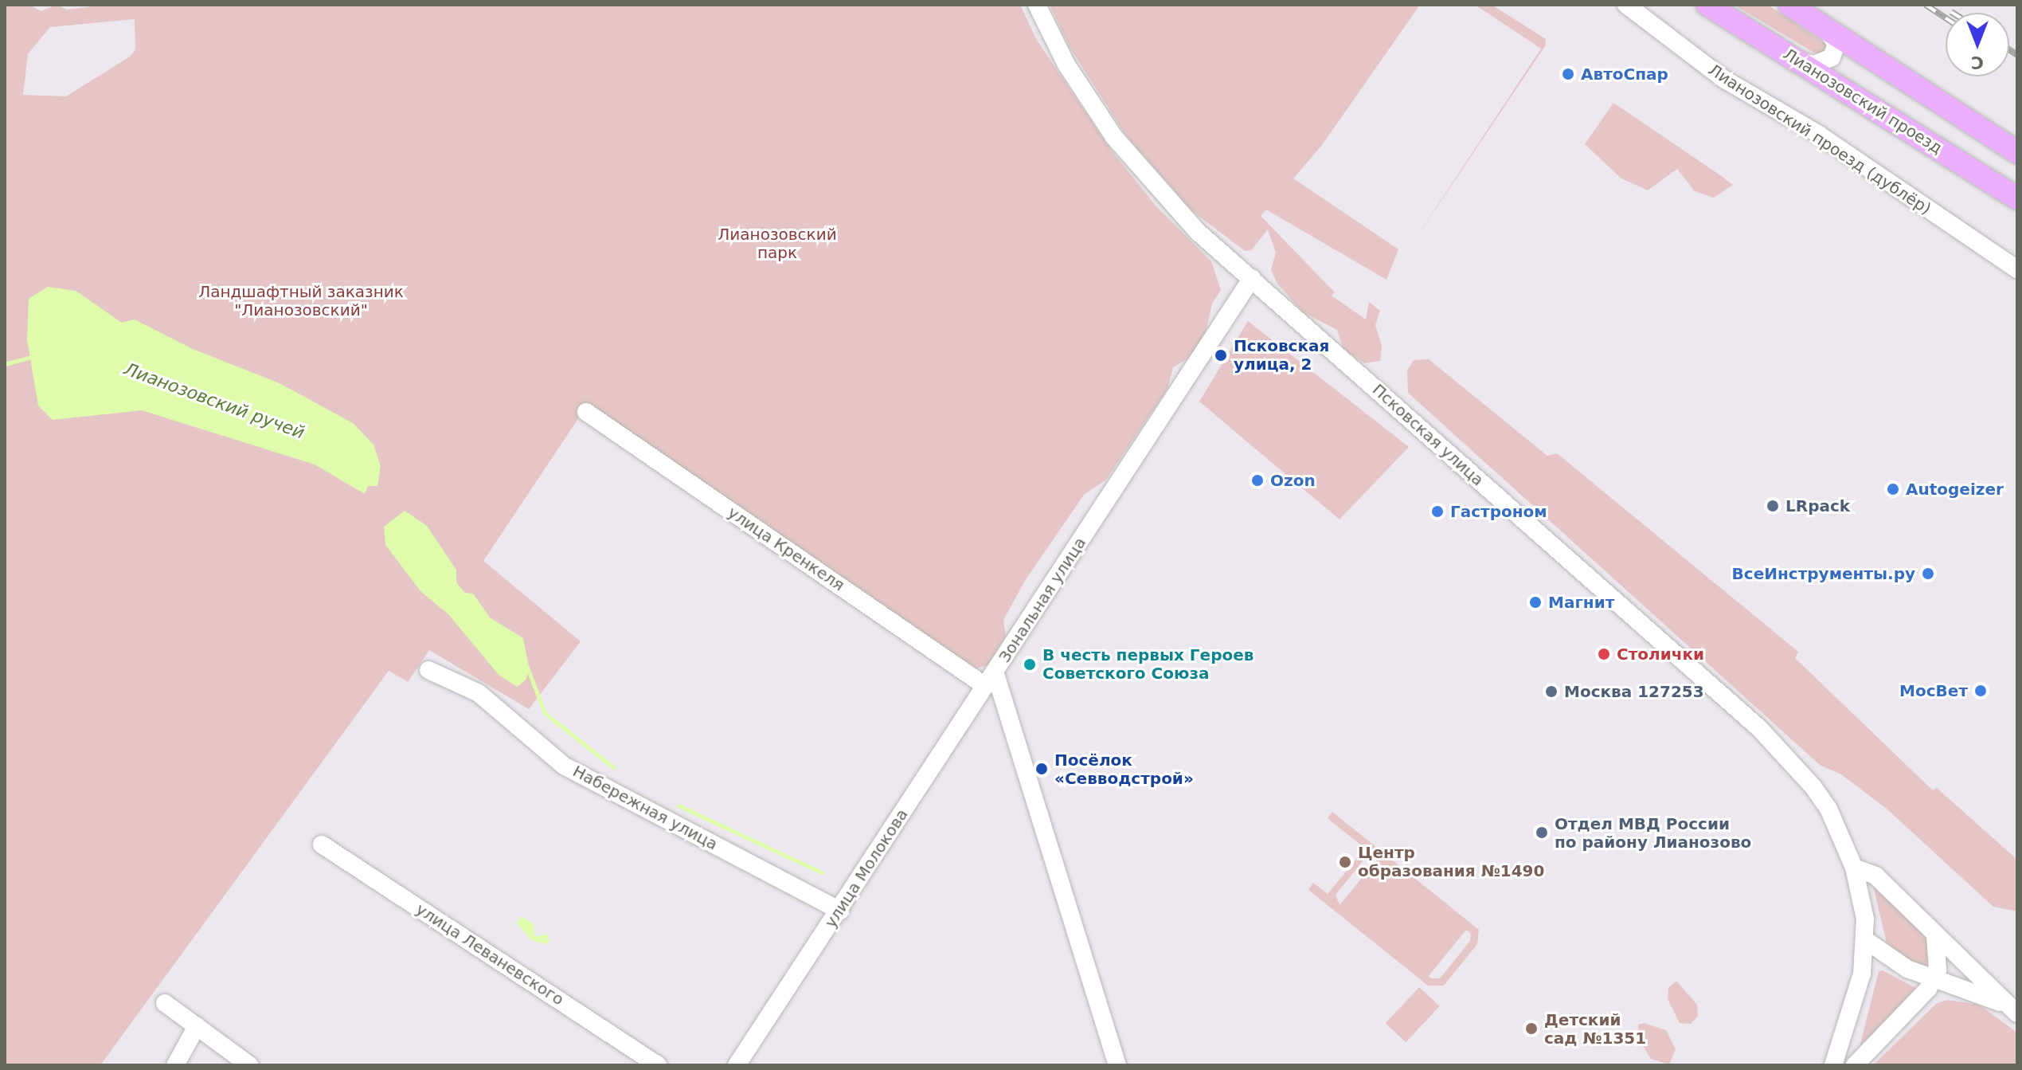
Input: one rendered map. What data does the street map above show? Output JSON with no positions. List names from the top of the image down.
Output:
{
  "streets": {
    "main road": ["Лианозовский проезд"],
    "street": [
      "Лианозовский проезд (дублёр)",
      "Псковская улица",
      "улица Кренкеля",
      "Зональная улица",
      "Набережная улица",
      "улица Молокова",
      "улица Леваневского"
    ]
  },
  "crossings": [
    ["Псковская улица", "Зональная улица"],
    ["улица Кренкеля", "Зональная улица"],
    ["улица Кренкеля", "улица Молокова"],
    ["Зональная улица", "улица Молокова"],
    ["Набережная улица", "улица Молокова"]
  ],
  "water": ["Лианозовский ручей"],
  "parks": ["Лианозовский парк", "Ландшафтный заказник \"Лианозовский\""],
  "places": [
    "АвтоСпар",
    "Псковская улица, 2",
    "Ozon",
    "Autogeizer",
    "LRpack",
    "Гастроном",
    "ВсеИнструменты.ру",
    "Магнит",
    "Столички",
    "В честь первых Героев Советского Союза",
    "МосВет",
    "Москва 127253",
    "Посёлок «Севводстрой»",
    "Отдел МВД России по району Лианозово",
    "Центр образования №1490",
    "Детский сад №1351"
  ],
  "north": "bottom"
}
